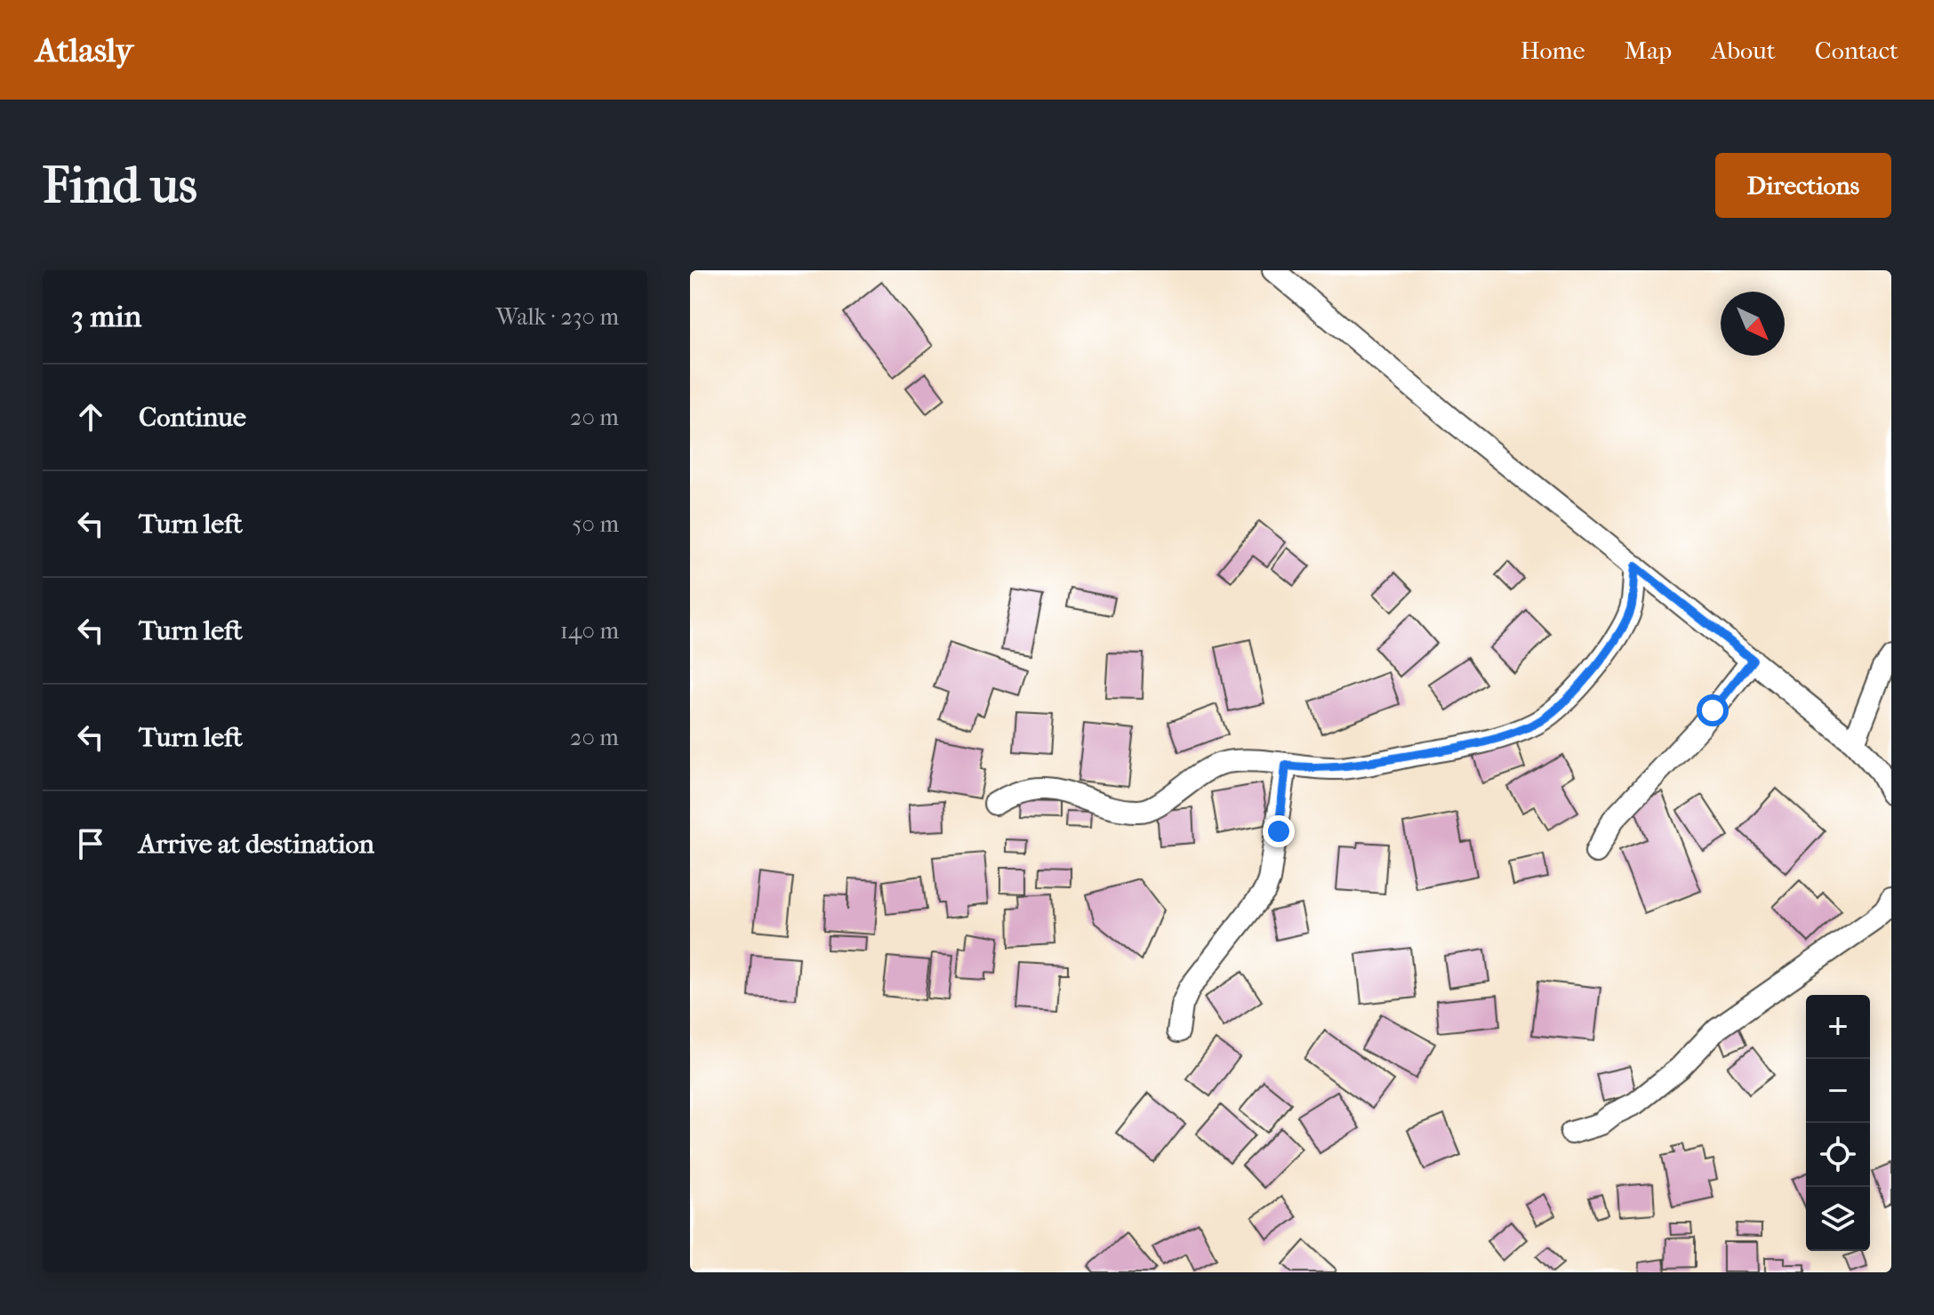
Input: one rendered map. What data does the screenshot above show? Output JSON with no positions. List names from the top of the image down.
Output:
{
  "north": "bottom right",
  "page": {
    "header": "Atlasly",
    "nav": [
      "Home",
      "Map",
      "About",
      "Contact"
    ],
    "buttons": "Directions",
    "title": "Find us",
    "heading": ["3 min", "Walk · 230 m"],
    "list": [
      ["Continue", "20 m"],
      ["Turn left", "50 m"],
      ["Turn left", "140 m"],
      ["Turn left", "20 m"],
      "Arrive at destination"
    ],
    "map_buttons": ["+", "−"]
  }
}
